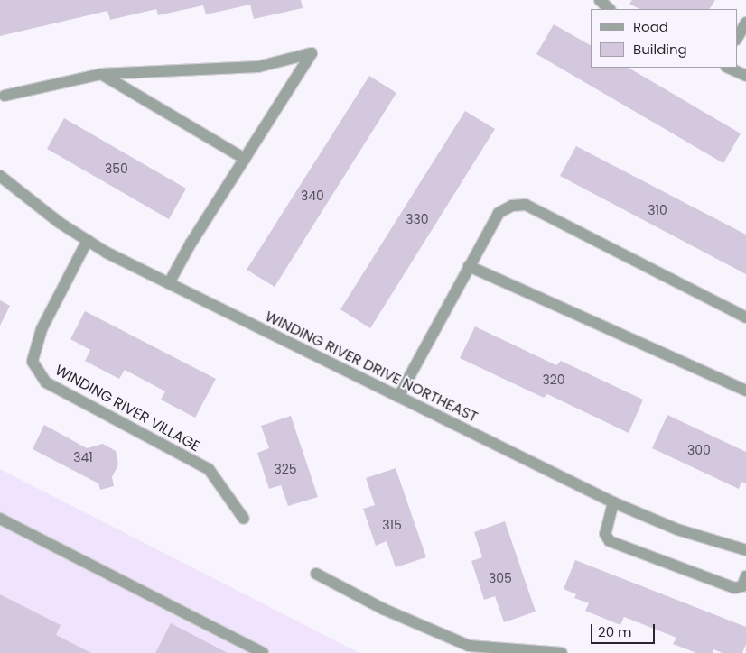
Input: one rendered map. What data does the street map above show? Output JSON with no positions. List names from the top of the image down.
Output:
{
  "streets": {
    "street": ["WINDING RIVER DRIVE NORTHEAST", "WINDING RIVER VILLAGE"]
  },
  "crossings": [
    ["WINDING RIVER DRIVE NORTHEAST", "WINDING RIVER VILLAGE"]
  ],
  "house_numbers": [
    "350",
    "340",
    "310",
    "330",
    "320",
    "300",
    "341",
    "325",
    "315",
    "305"
  ],
  "legend": ["Road", "Building"],
  "scale_bar": "20 m"
}
